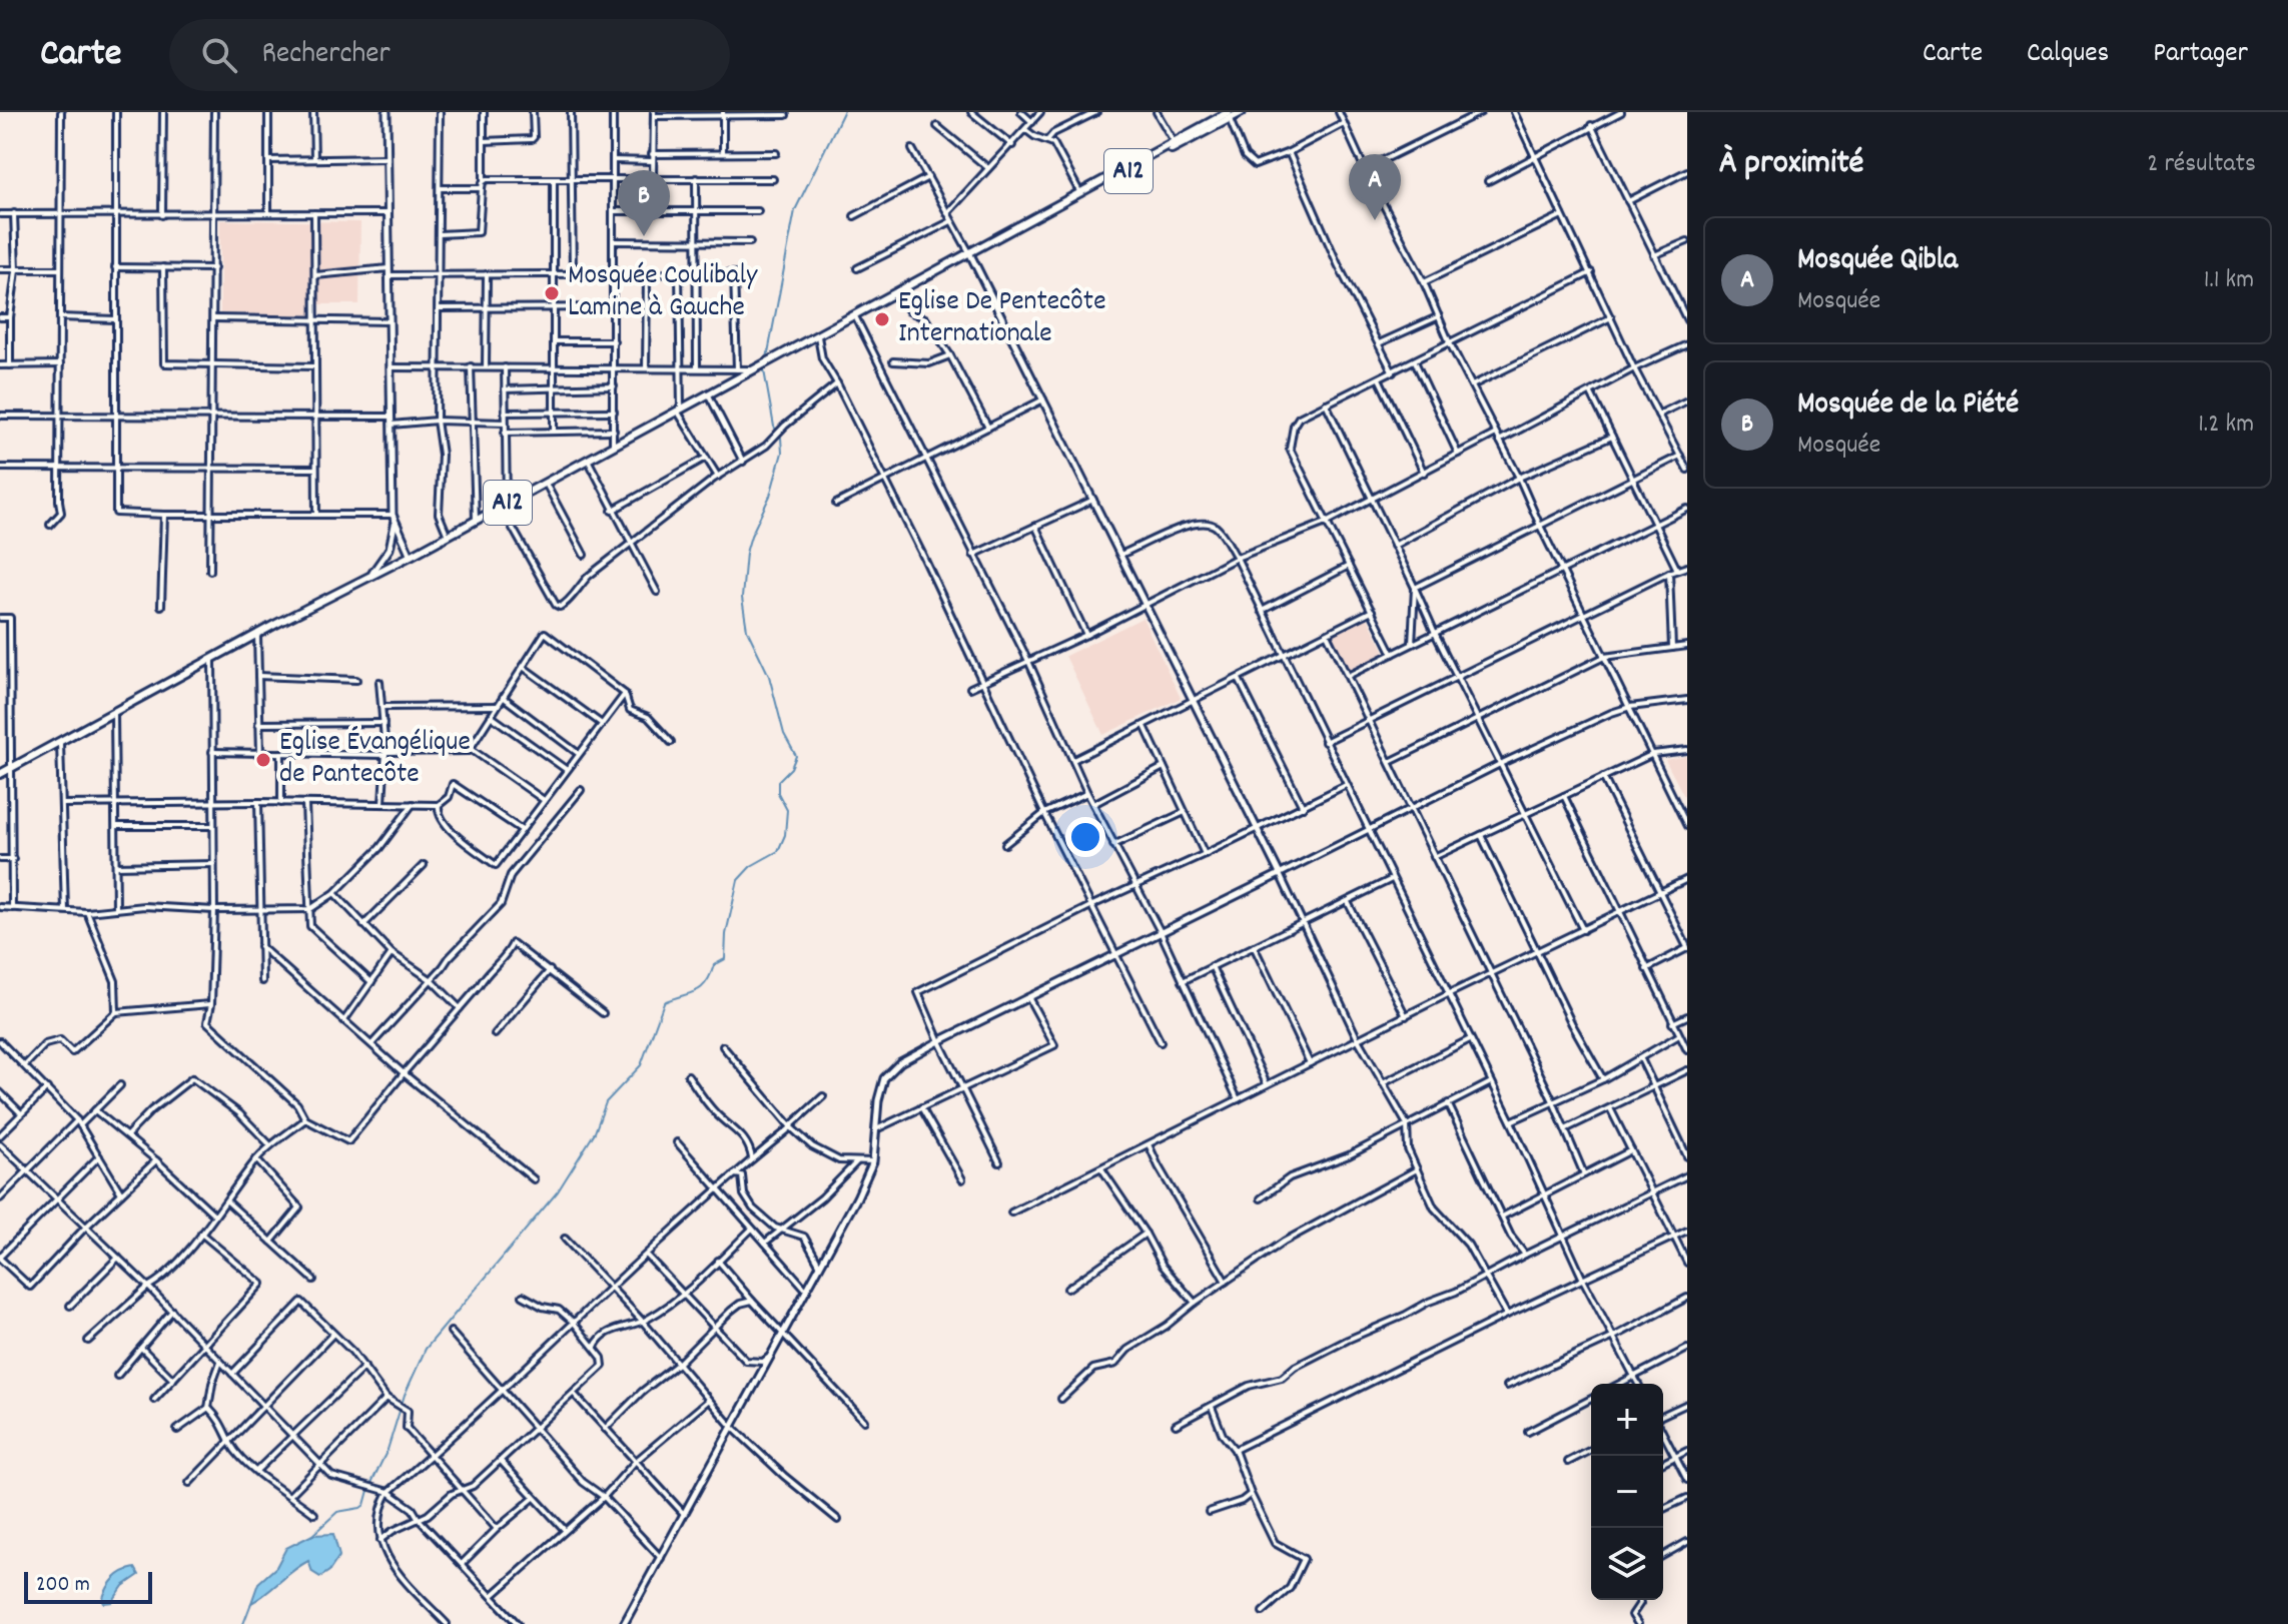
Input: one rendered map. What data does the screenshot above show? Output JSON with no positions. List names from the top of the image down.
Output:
{
  "streets": {
    "main road": ["A12"]
  },
  "places": ["Mosquée Coulibaly Lamine à Gauche", "Eglise De Pentecôte Internationale", "Eglise Évangélique de Pantecôte"],
  "scale_bar": "200 m",
  "page": {
    "header": "Carte",
    "search": "Rechercher",
    "nav": ["Carte", "Calques", "Partager"],
    "heading": ["À proximité", "2 résultats"],
    "pins": ["A", "B"],
    "list": [
      {
        "mark": "A",
        "name": "Mosquée Qibla",
        "note": "Mosquée",
        "value": "1.1 km"
      },
      {
        "mark": "B",
        "name": "Mosquée de la Piété",
        "note": "Mosquée",
        "value": "1.2 km"
      }
    ],
    "map_buttons": ["+", "−"],
    "scale": "200 m"
  }
}
